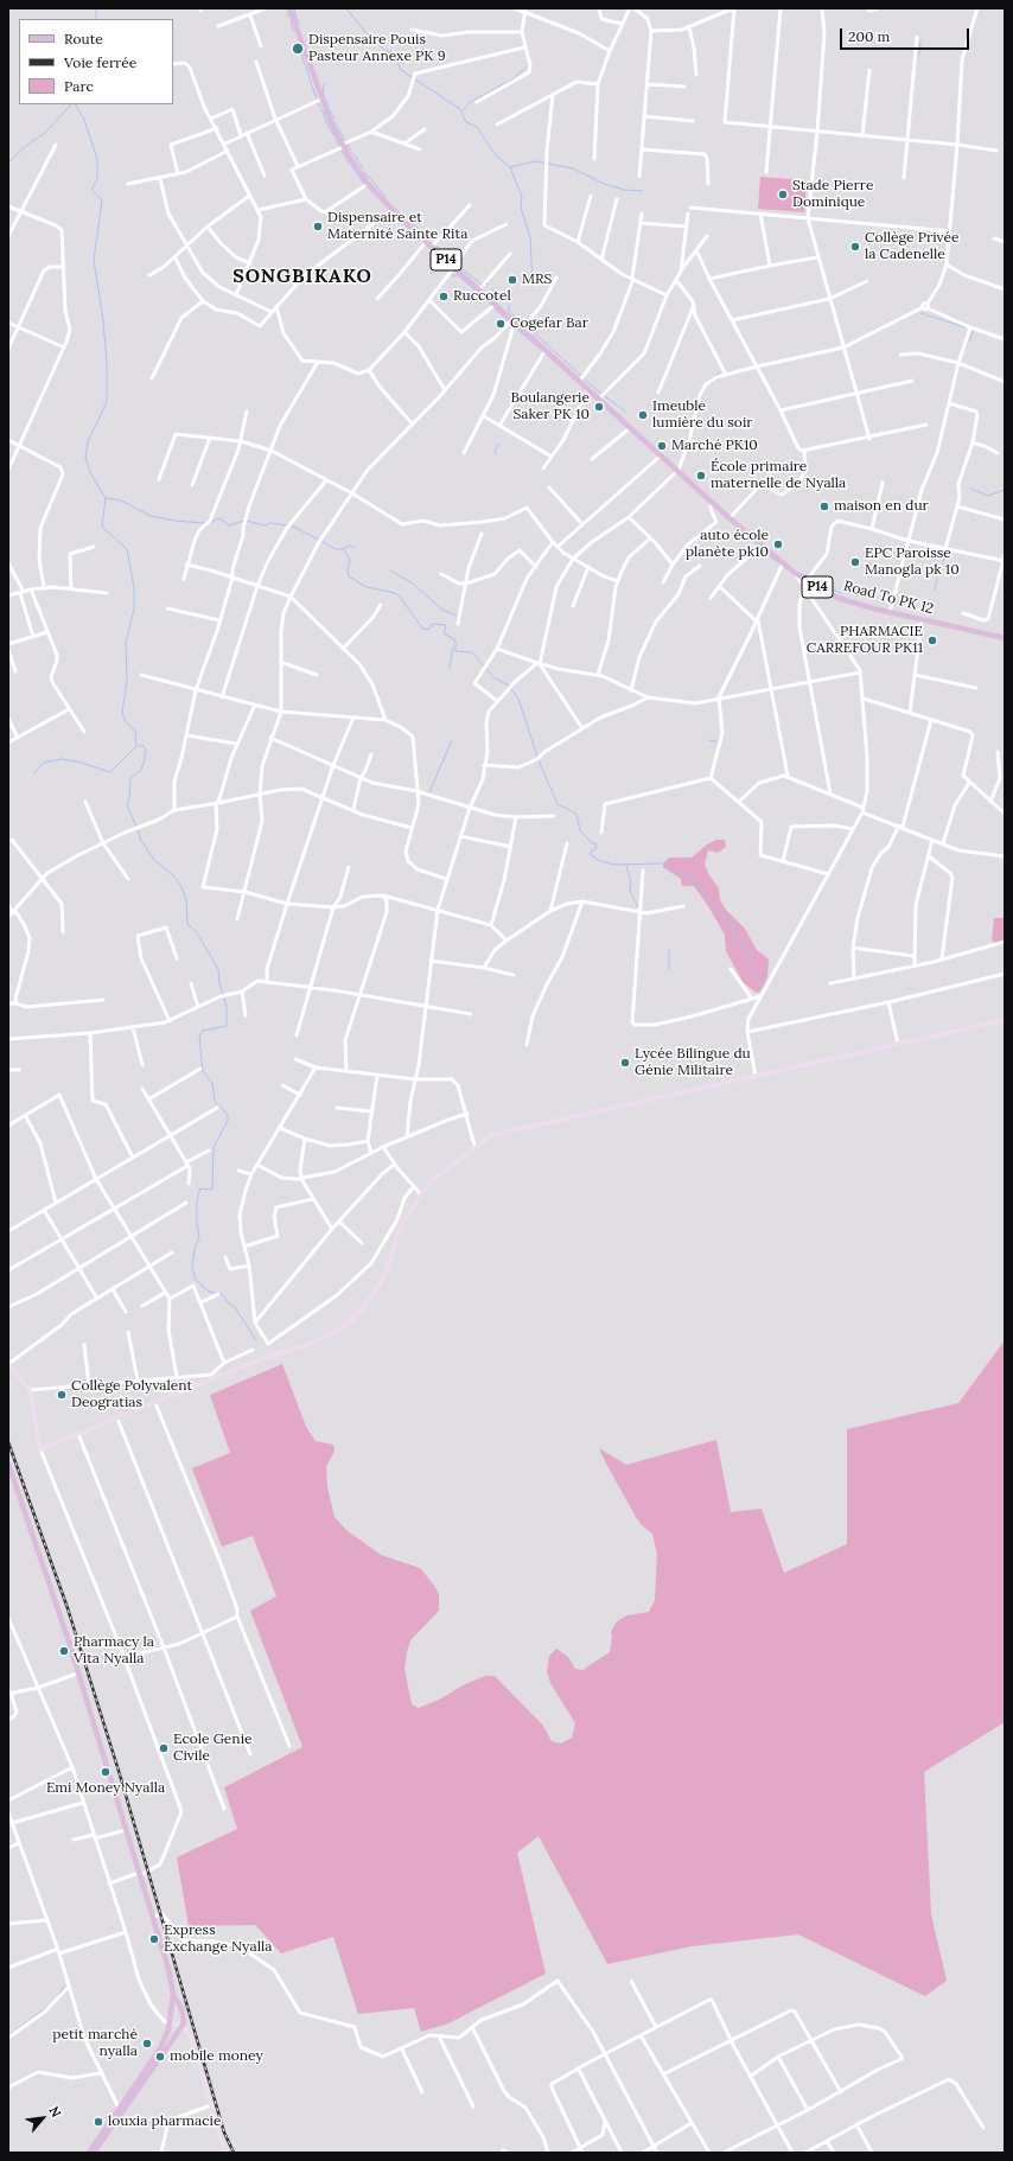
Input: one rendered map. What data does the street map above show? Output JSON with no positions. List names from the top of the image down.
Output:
{
  "streets": {
    "main road": ["P14", "Road To PK 12"]
  },
  "crossings": [
    ["P14", "Road To PK 12"]
  ],
  "districts": ["SONGBIKAKO"],
  "places": [
    "Dispensaire Pouis Pasteur Annexe PK 9",
    "Stade Pierre Dominique",
    "Dispensaire et Maternité Sainte Rita",
    "Collège Privée la Cadenelle",
    "MRS",
    "Ruccotel",
    "Cogefar Bar",
    "Boulangerie Saker PK 10",
    "Imeuble lumière du soir",
    "Marché PK10",
    "École primaire maternelle de Nyalla",
    "maison en dur",
    "auto école planète pk10",
    "EPC Paroisse Manogla pk 10",
    "PHARMACIE CARREFOUR PK11",
    "Lycée Bilingue du Génie Militaire",
    "Collège Polyvalent Deogratias",
    "Pharmacy la Vita Nyalla",
    "Ecole Genie Civile",
    "Emi Money Nyalla",
    "Express Exchange Nyalla",
    "petit marché nyalla",
    "mobile money",
    "louxia pharmacie"
  ],
  "legend": ["Route", "Voie ferrée", "Parc"],
  "scale_bar": "200 m",
  "north": "top right"
}
